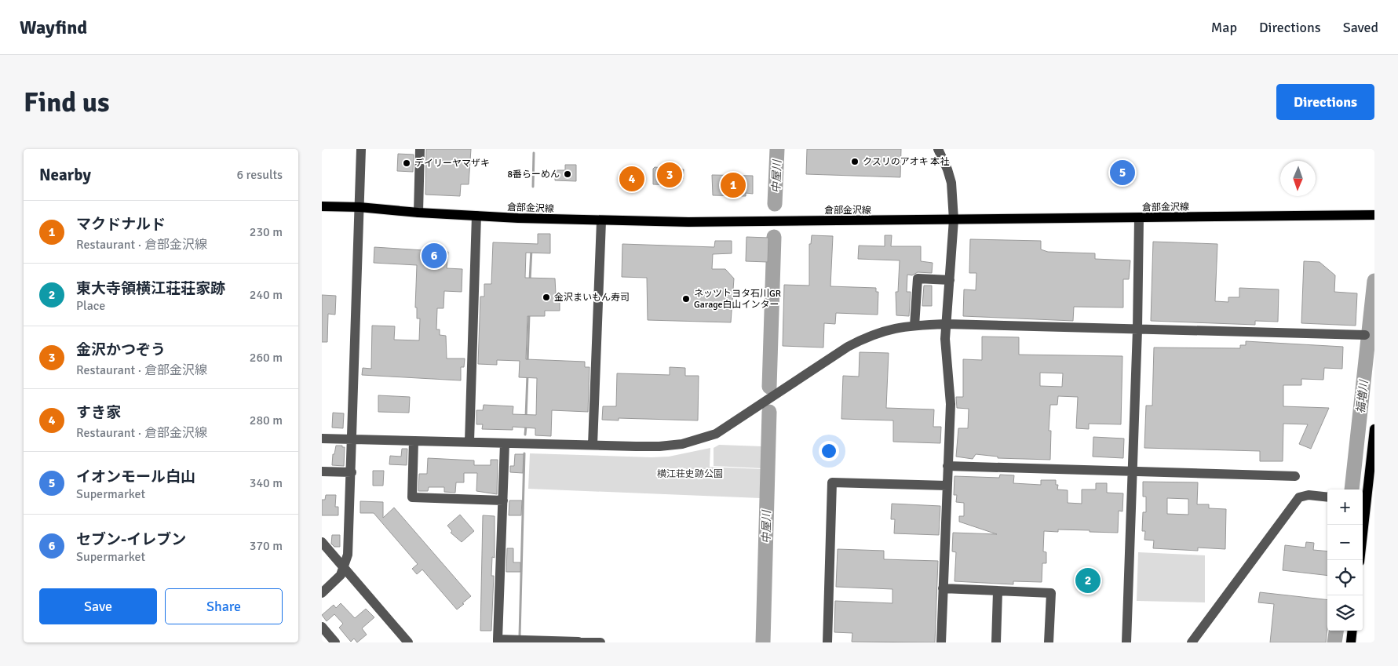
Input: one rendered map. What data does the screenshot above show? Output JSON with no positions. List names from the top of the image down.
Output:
{
  "streets": {
    "main road": ["倉部金沢線"]
  },
  "water": ["中屋川", "福増川"],
  "parks": ["横江荘史跡公園"],
  "places": [
    "クスリのアオキ 本社",
    "デイリーヤマザキ",
    "8番らーめん",
    "金沢まいもん寿司",
    "ネッツトヨタ石川GR Garage白山インター"
  ],
  "north": "bottom",
  "page": {
    "header": "Wayfind",
    "nav": ["Map", "Directions", "Saved"],
    "buttons": [
      "Directions",
      ["Save", "Share"]
    ],
    "title": "Find us",
    "heading": ["Nearby", "6 results"],
    "pins": [
      "5",
      "3",
      "4",
      "1",
      "6",
      "2"
    ],
    "list": [
      {
        "mark": "1",
        "name": "マクドナルド",
        "note": "Restaurant · 倉部金沢線",
        "value": "230 m"
      },
      {
        "mark": "2",
        "name": "東大寺領横江荘荘家跡",
        "note": "Place",
        "value": "240 m"
      },
      {
        "mark": "3",
        "name": "金沢かつぞう",
        "note": "Restaurant · 倉部金沢線",
        "value": "260 m"
      },
      {
        "mark": "4",
        "name": "すき家",
        "note": "Restaurant · 倉部金沢線",
        "value": "280 m"
      },
      {
        "mark": "5",
        "name": "イオンモール白山",
        "note": "Supermarket",
        "value": "340 m"
      },
      {
        "mark": "6",
        "name": "セブン-イレブン",
        "note": "Supermarket",
        "value": "370 m"
      }
    ],
    "map_buttons": ["+", "−"]
  }
}
